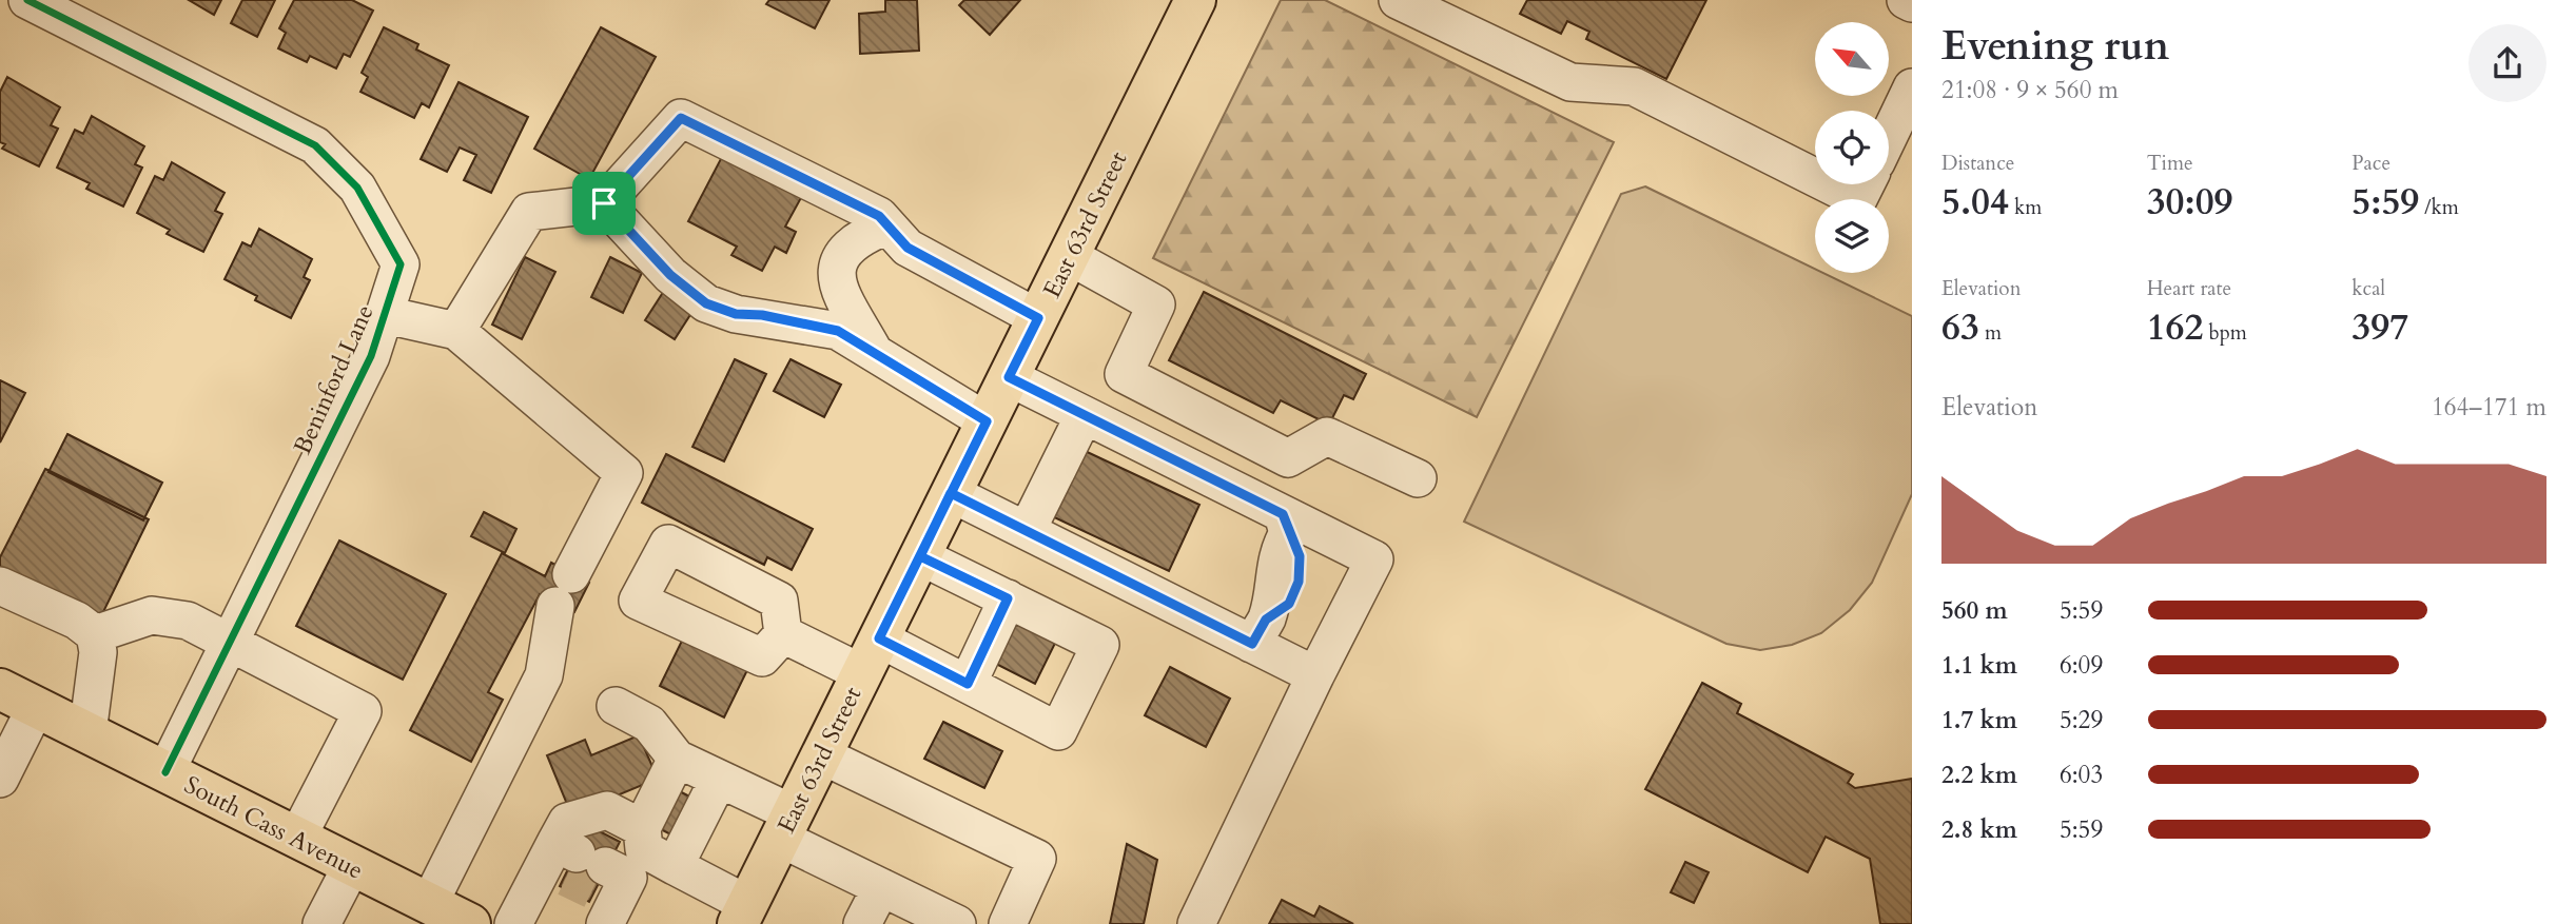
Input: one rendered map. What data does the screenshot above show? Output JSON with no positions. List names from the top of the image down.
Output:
{
  "streets": {
    "main road": ["East 63rd Street", "South Cass Avenue"],
    "street": ["Beninford Lane"]
  },
  "crossings": [
    ["Beninford Lane", "South Cass Avenue"]
  ],
  "north": "top left",
  "page": {
    "heading": ["Evening run", "21:08 · 9 × 560 m"],
    "stats": [
      ["Distance", "5.04 km"],
      ["Time", "30:09"],
      ["Pace", "5:59 /km"],
      ["Elevation", "63 m"],
      ["Heart rate", "162 bpm"],
      ["kcal", "397"]
    ],
    "chart": ["Elevation", "164–171 m"],
    "list": [
      {
        "name": "560 m",
        "note": "5:59"
      },
      {
        "name": "1.1 km",
        "note": "6:09"
      },
      {
        "name": "1.7 km",
        "note": "5:29"
      },
      {
        "name": "2.2 km",
        "note": "6:03"
      },
      {
        "name": "2.8 km",
        "note": "5:59"
      }
    ]
  }
}
